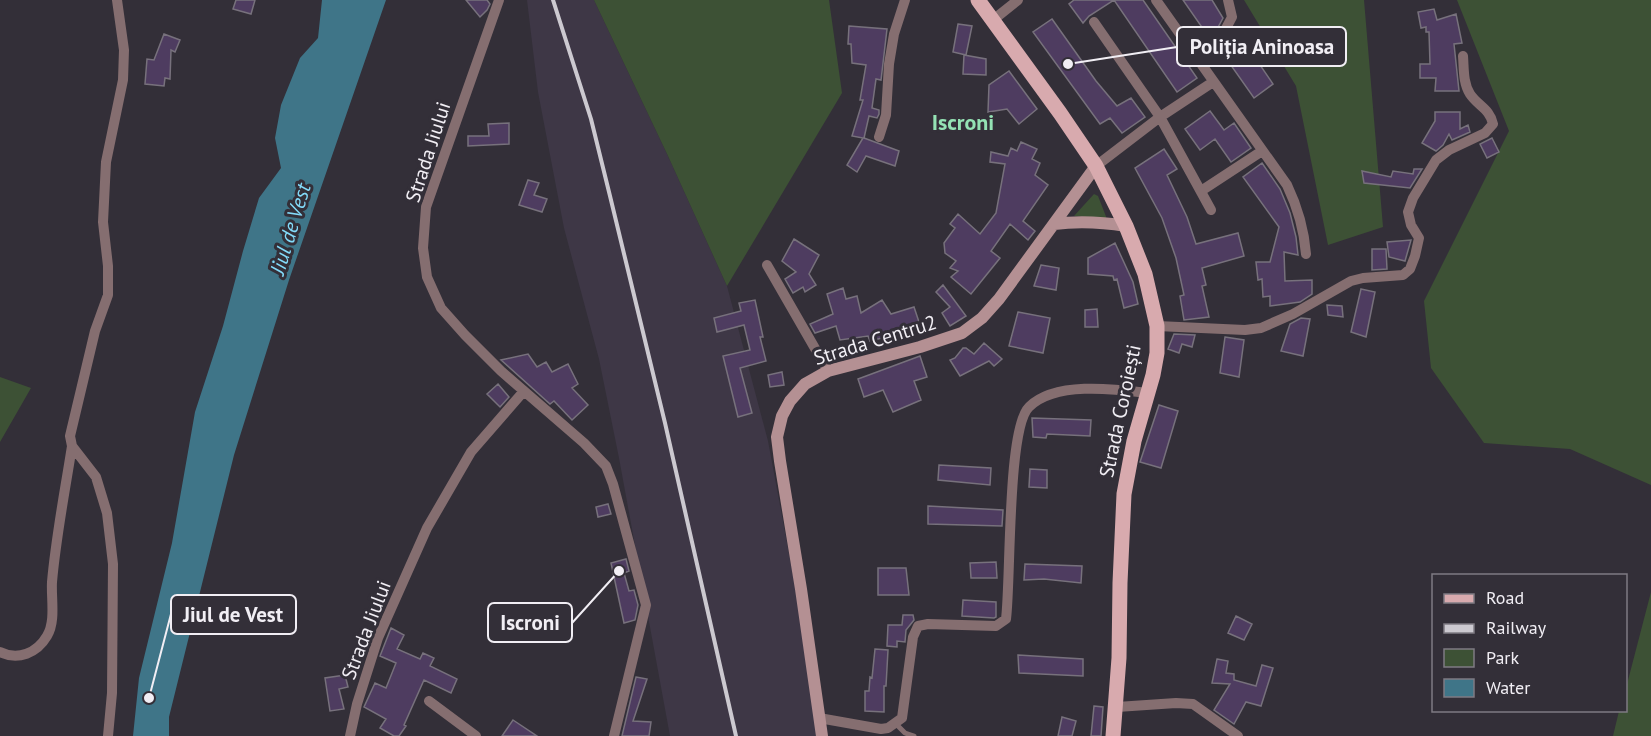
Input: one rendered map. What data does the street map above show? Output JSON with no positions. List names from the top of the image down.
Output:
{
  "streets": {
    "main road": ["Strada Coroiești"],
    "street": ["Strada Jiului", "Strada Centru2"]
  },
  "crossings": [
    ["Strada Centru2", "Strada Coroiești"]
  ],
  "districts": ["Iscroni"],
  "water": ["Jiul de Vest"],
  "places": ["Poliția Aninoasa", "Iscroni", "Jiul de Vest"],
  "legend": [
    "Road",
    "Railway",
    "Park",
    "Water"
  ]
}
